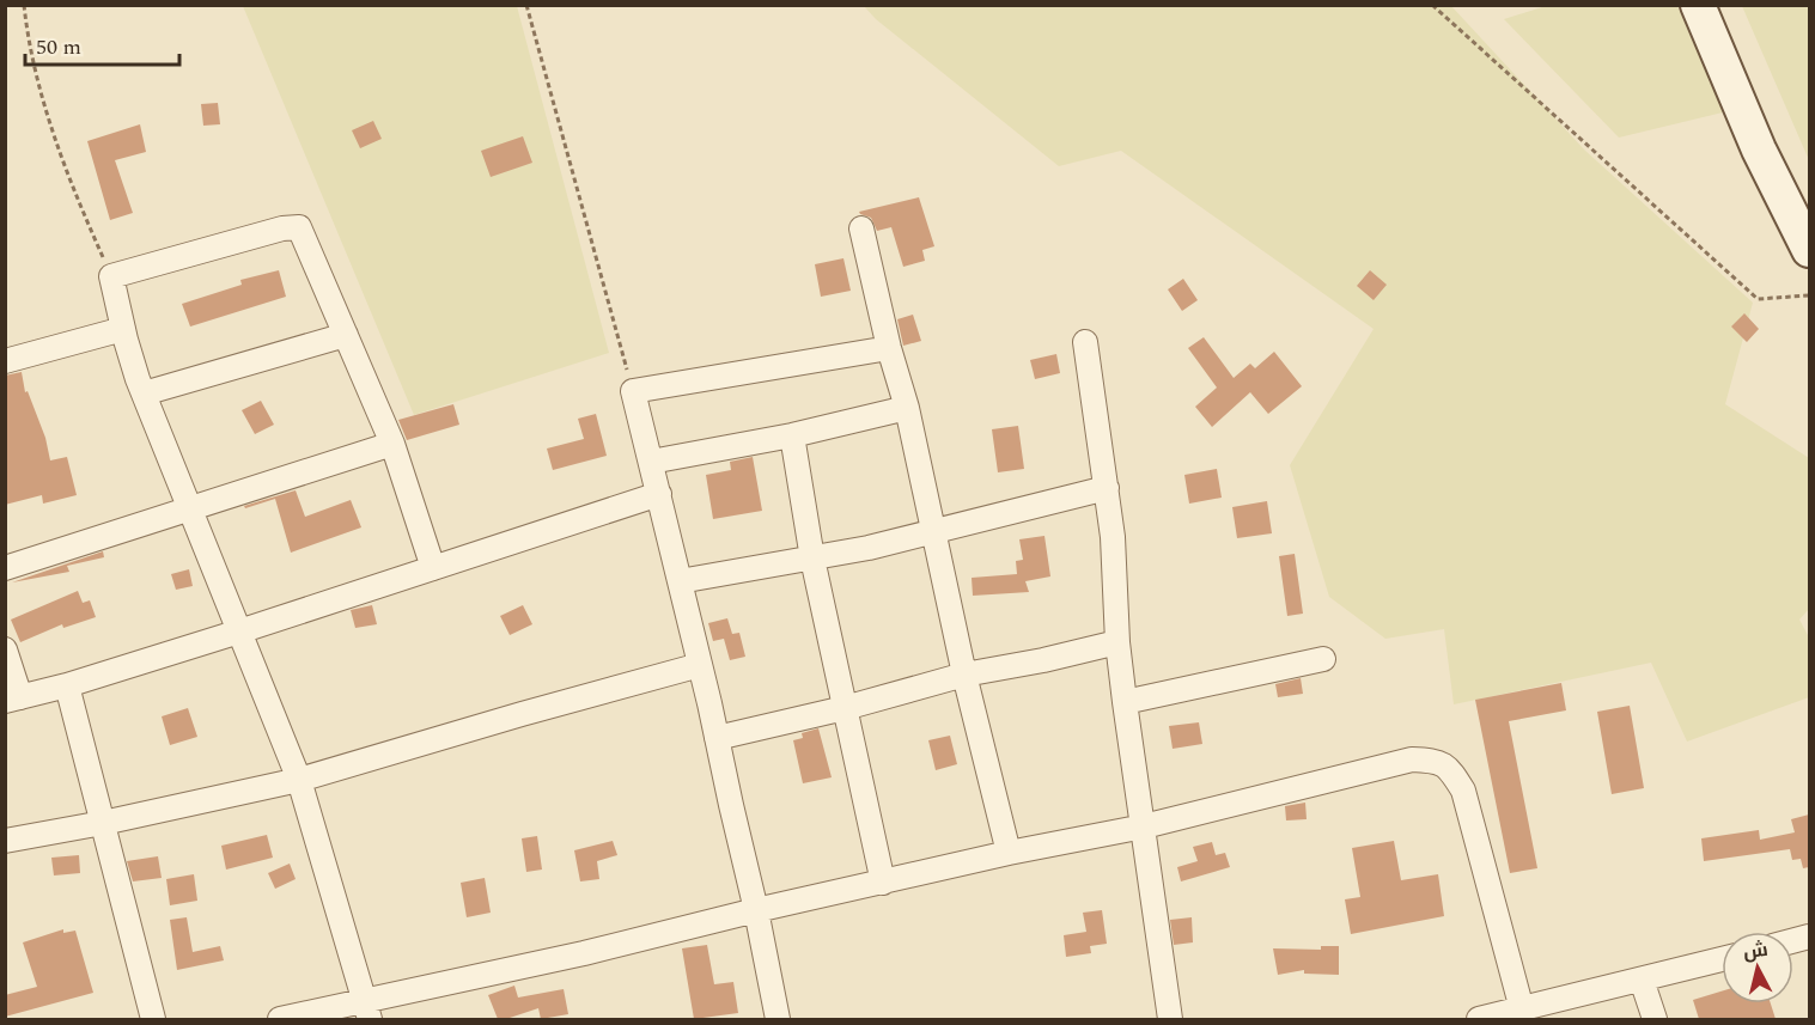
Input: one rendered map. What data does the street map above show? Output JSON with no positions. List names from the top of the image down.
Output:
{
  "scale_bar": "50 m",
  "north": "top"
}
